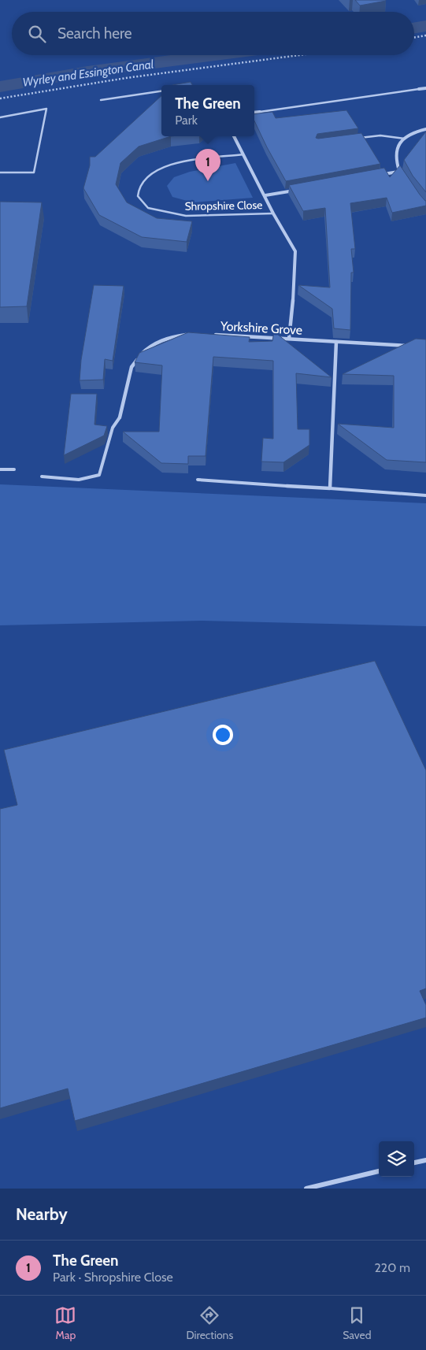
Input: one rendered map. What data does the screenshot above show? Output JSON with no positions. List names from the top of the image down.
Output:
{
  "streets": {
    "street": ["Shropshire Close", "Yorkshire Grove"]
  },
  "crossings": [
    ["Shropshire Close", "Yorkshire Grove"]
  ],
  "water": ["Wyrley and Essington Canal"],
  "page": {
    "search": "Search here",
    "popup": ["The Green", "Park"],
    "pins": "1",
    "heading": "Nearby",
    "list": [
      {
        "mark": "1",
        "name": "The Green",
        "note": "Park · Shropshire Close",
        "value": "220 m"
      }
    ],
    "nav": ["Map", "Directions", "Saved"]
  }
}
